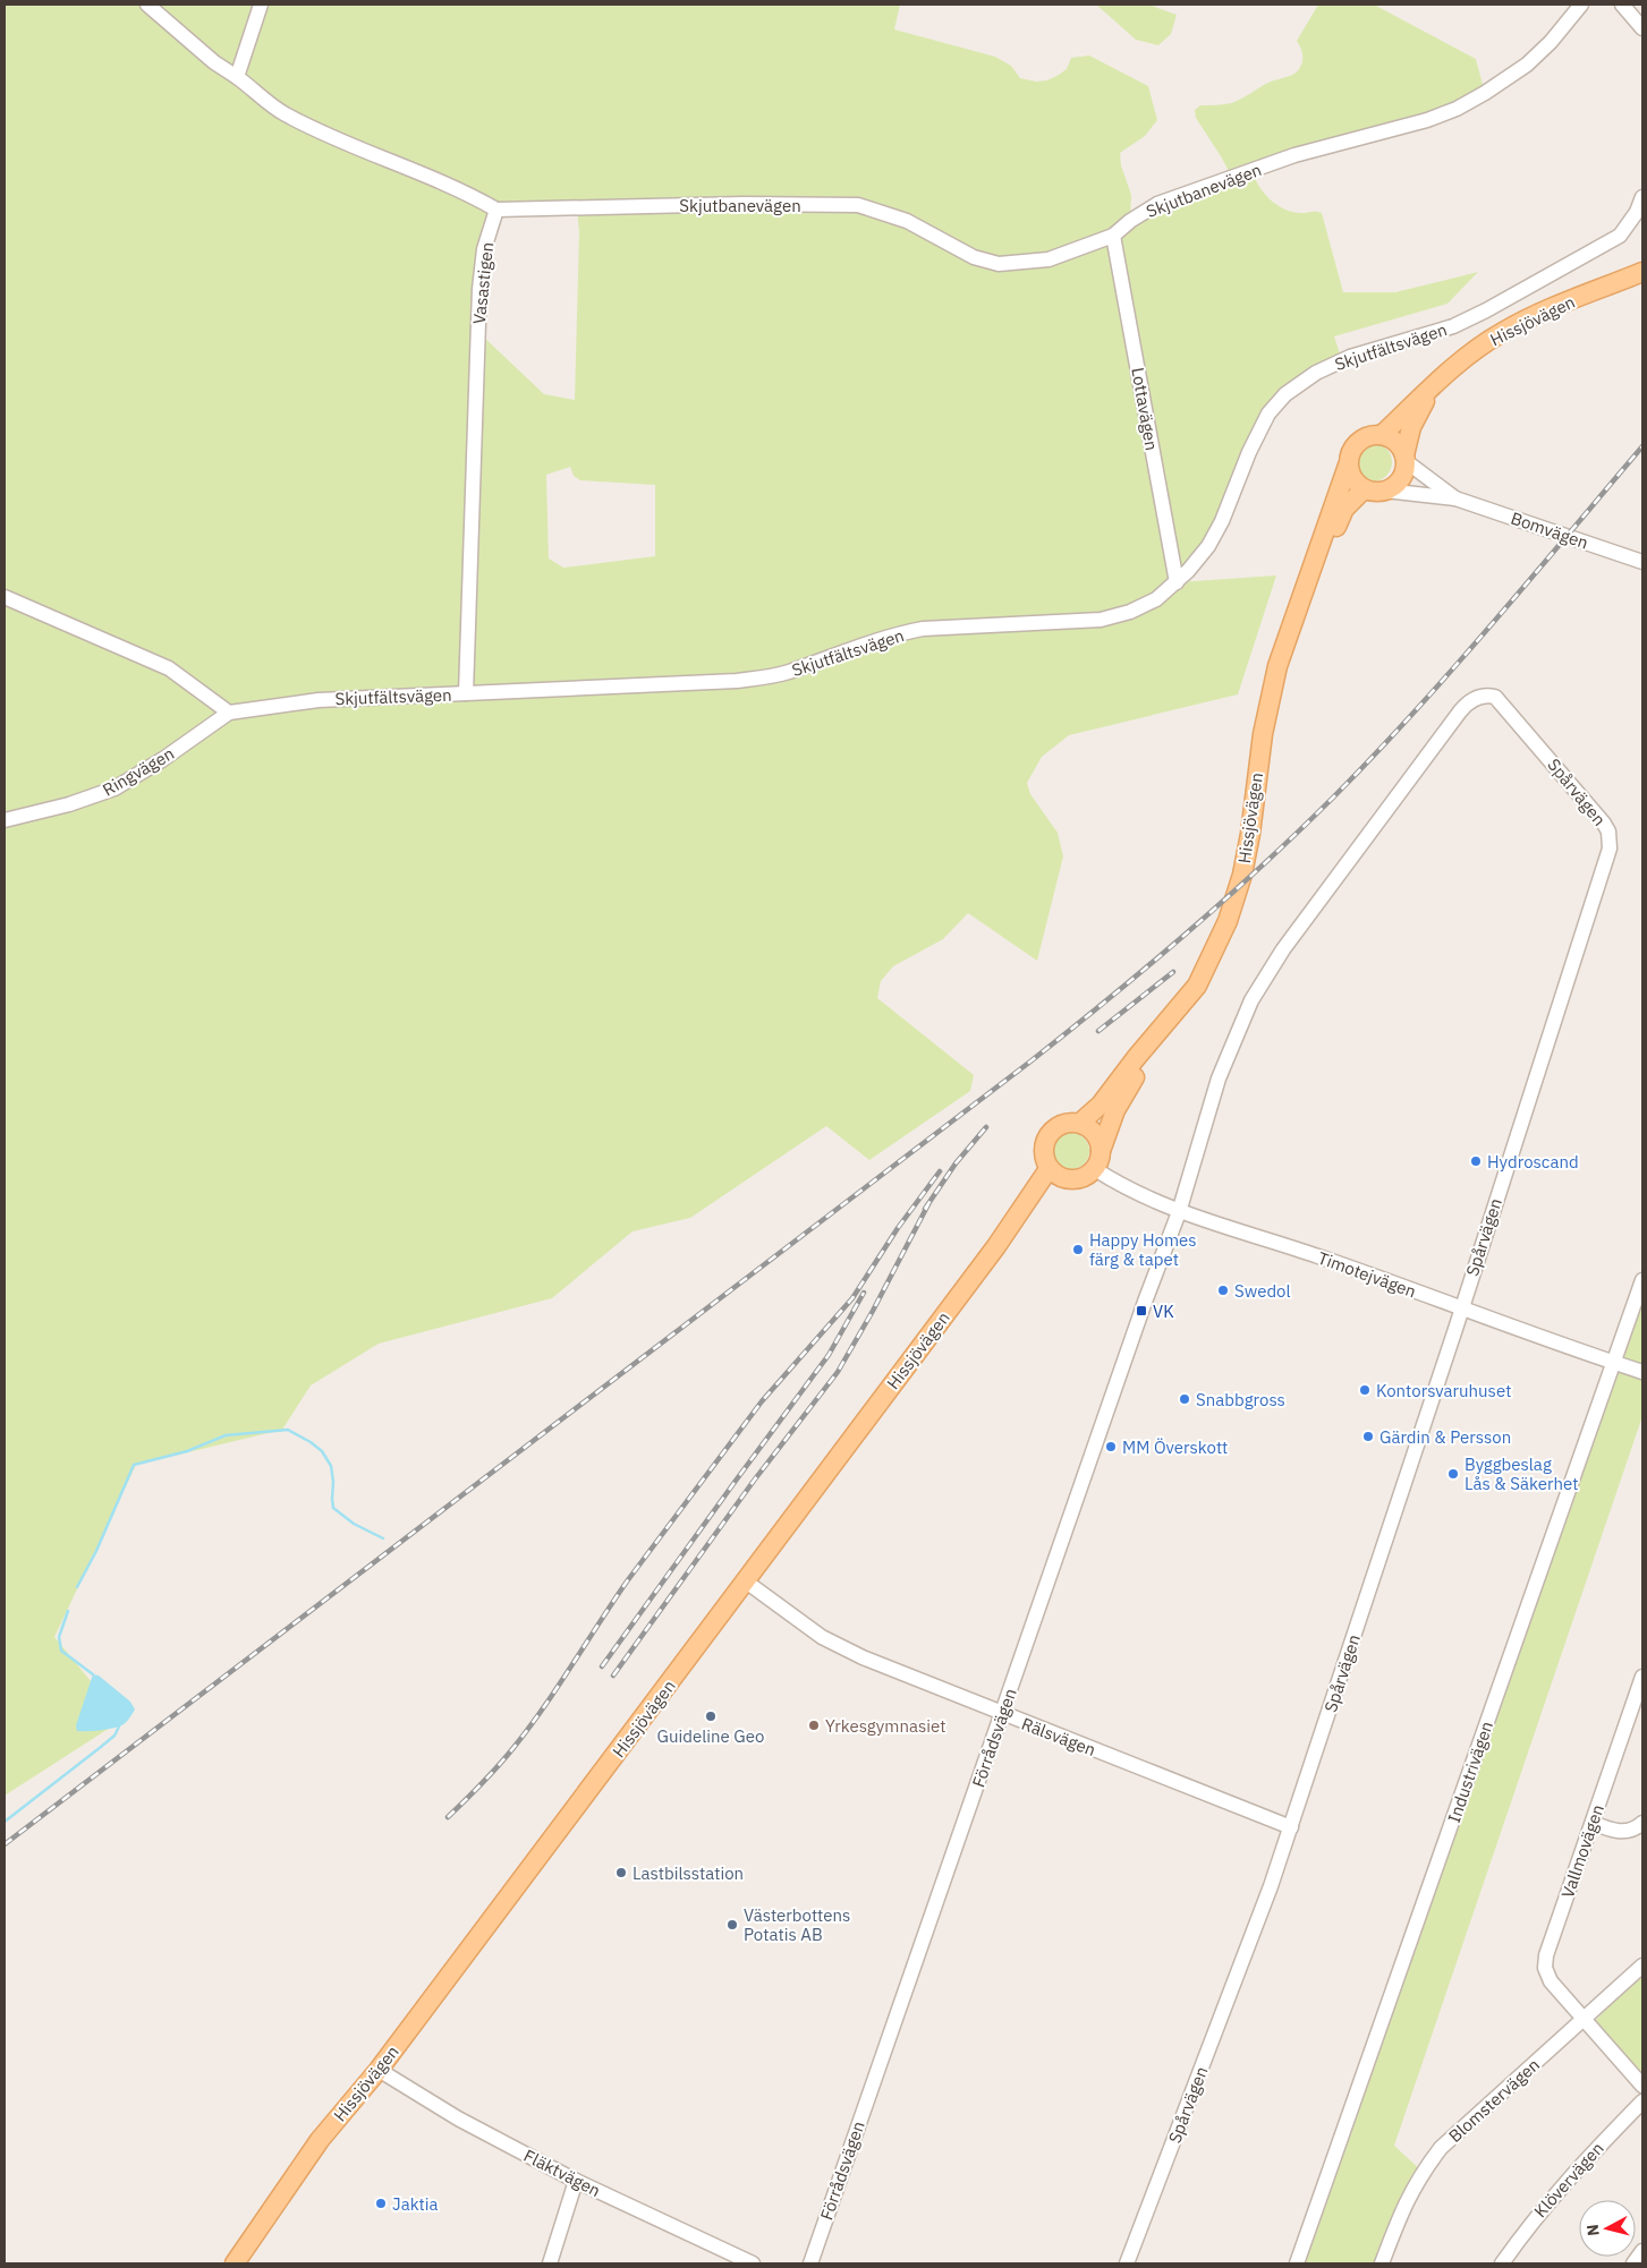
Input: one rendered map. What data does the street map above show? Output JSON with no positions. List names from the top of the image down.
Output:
{
  "streets": {
    "main road": ["Hissjövägen"],
    "street": [
      "Skjutbanevägen",
      "Vasastigen",
      "Skjutfältsvägen",
      "Lottavägen",
      "Bomvägen",
      "Ringvägen",
      "Spårvägen",
      "Timotejvägen",
      "Rälsvägen",
      "Förrådsvägen",
      "Industrivägen",
      "Vallmovägen",
      "Blomstervägen",
      "Fläktvägen",
      "Klövervägen"
    ]
  },
  "crossings": [
    ["Skjutbanevägen", "Vasastigen"],
    ["Skjutbanevägen", "Lottavägen"],
    ["Vasastigen", "Skjutfältsvägen"],
    ["Hissjövägen", "Bomvägen"],
    ["Hissjövägen", "Timotejvägen"],
    ["Hissjövägen", "Rälsvägen"],
    ["Hissjövägen", "Fläktvägen"],
    ["Skjutfältsvägen", "Lottavägen"],
    ["Skjutfältsvägen", "Ringvägen"],
    ["Spårvägen", "Timotejvägen"],
    ["Spårvägen", "Rälsvägen"],
    ["Spårvägen", "Förrådsvägen"],
    ["Timotejvägen", "Förrådsvägen"],
    ["Timotejvägen", "Industrivägen"],
    ["Rälsvägen", "Förrådsvägen"],
    ["Vallmovägen", "Blomstervägen"]
  ],
  "places": {
    "other": [
      "Hydroscand",
      "Happy Homes färg & tapet",
      "Swedol",
      "Kontorsvaruhuset",
      "Snabbgross",
      "Gärdin & Persson",
      "MM Överskott",
      "Byggbeslag Lås & Säkerhet",
      "Guideline Geo",
      "Yrkesgymnasiet",
      "Lastbilsstation",
      "Västerbottens Potatis AB",
      "Jaktia"
    ],
    "transit": ["VK"]
  },
  "north": "left"
}
